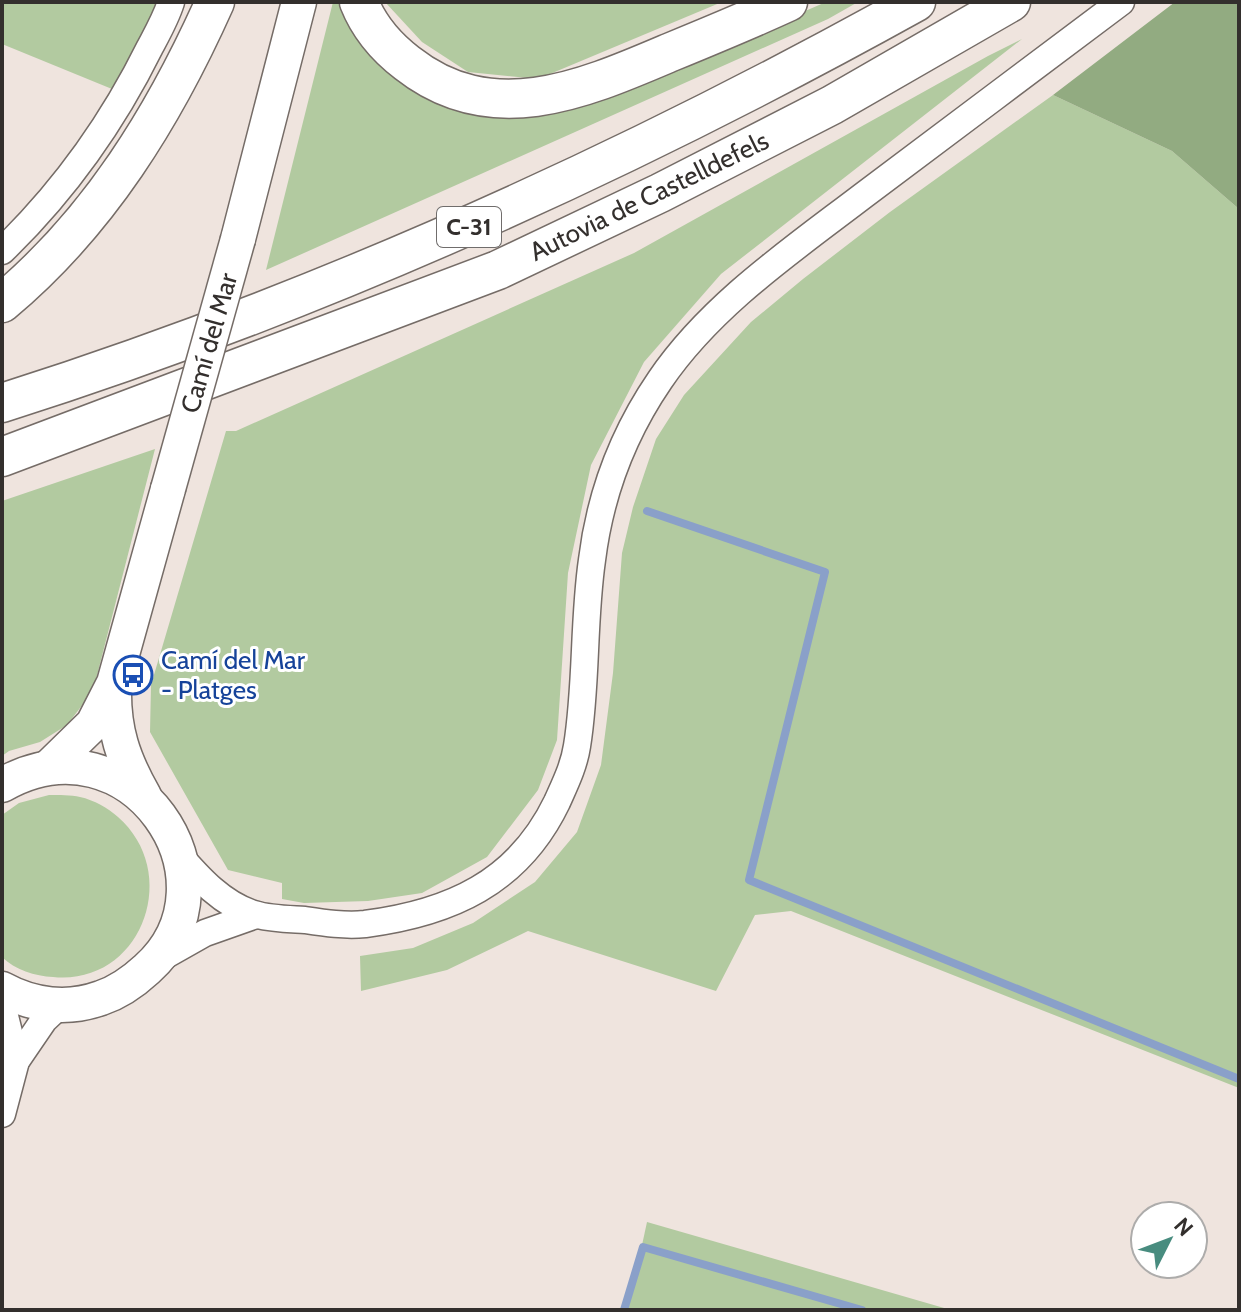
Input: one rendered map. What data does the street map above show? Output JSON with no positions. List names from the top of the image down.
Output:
{
  "streets": {
    "highway": ["Autovia de Castelldefels", "C-31"],
    "main road": ["Camí del Mar"]
  },
  "places": {
    "bus stop": ["Camí del Mar - Platges"]
  },
  "north": "top right"
}
